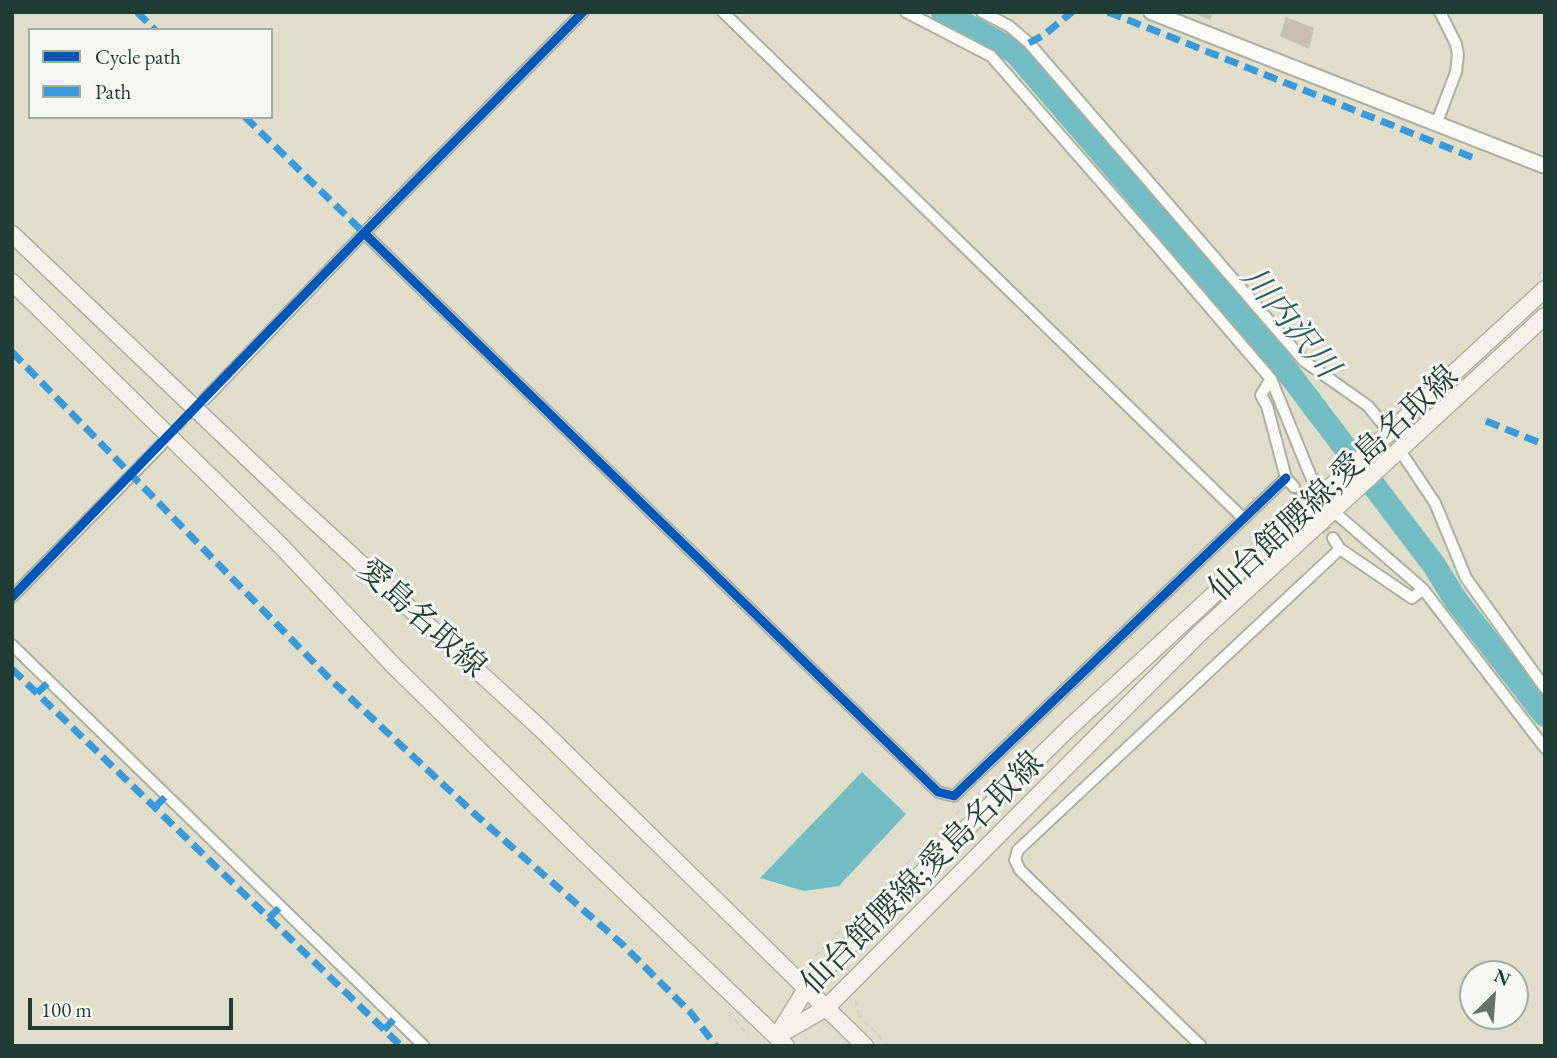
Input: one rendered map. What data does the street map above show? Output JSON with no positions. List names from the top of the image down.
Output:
{
  "streets": {
    "main road": ["仙台館腰線;愛島名取線", "愛島名取線"]
  },
  "crossings": [
    ["仙台館腰線;愛島名取線", "愛島名取線"]
  ],
  "water": ["川内沢川"],
  "legend": ["Cycle path", "Path"],
  "scale_bar": "100 m",
  "north": "top right"
}
